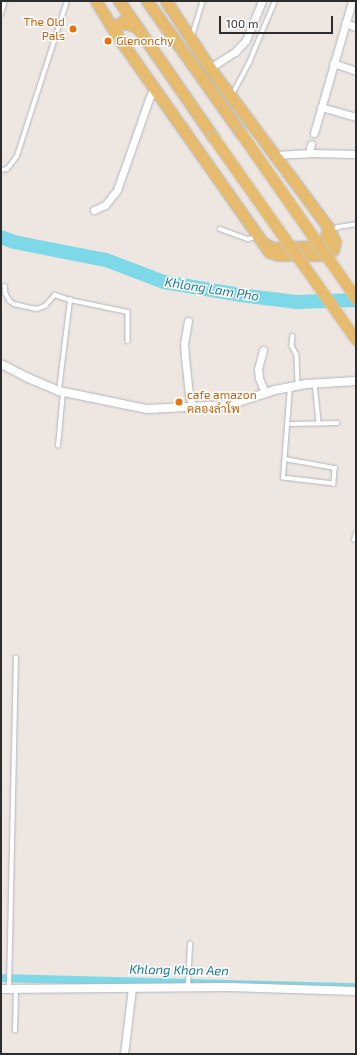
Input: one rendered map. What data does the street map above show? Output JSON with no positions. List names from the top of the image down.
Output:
{
  "water": ["Khlong Lam Pho", "Khlong Khan Aen"],
  "places": ["The Old Pals", "Glenonchy", "cafe amazon คลองลำโพ"],
  "scale_bar": "100 m"
}
